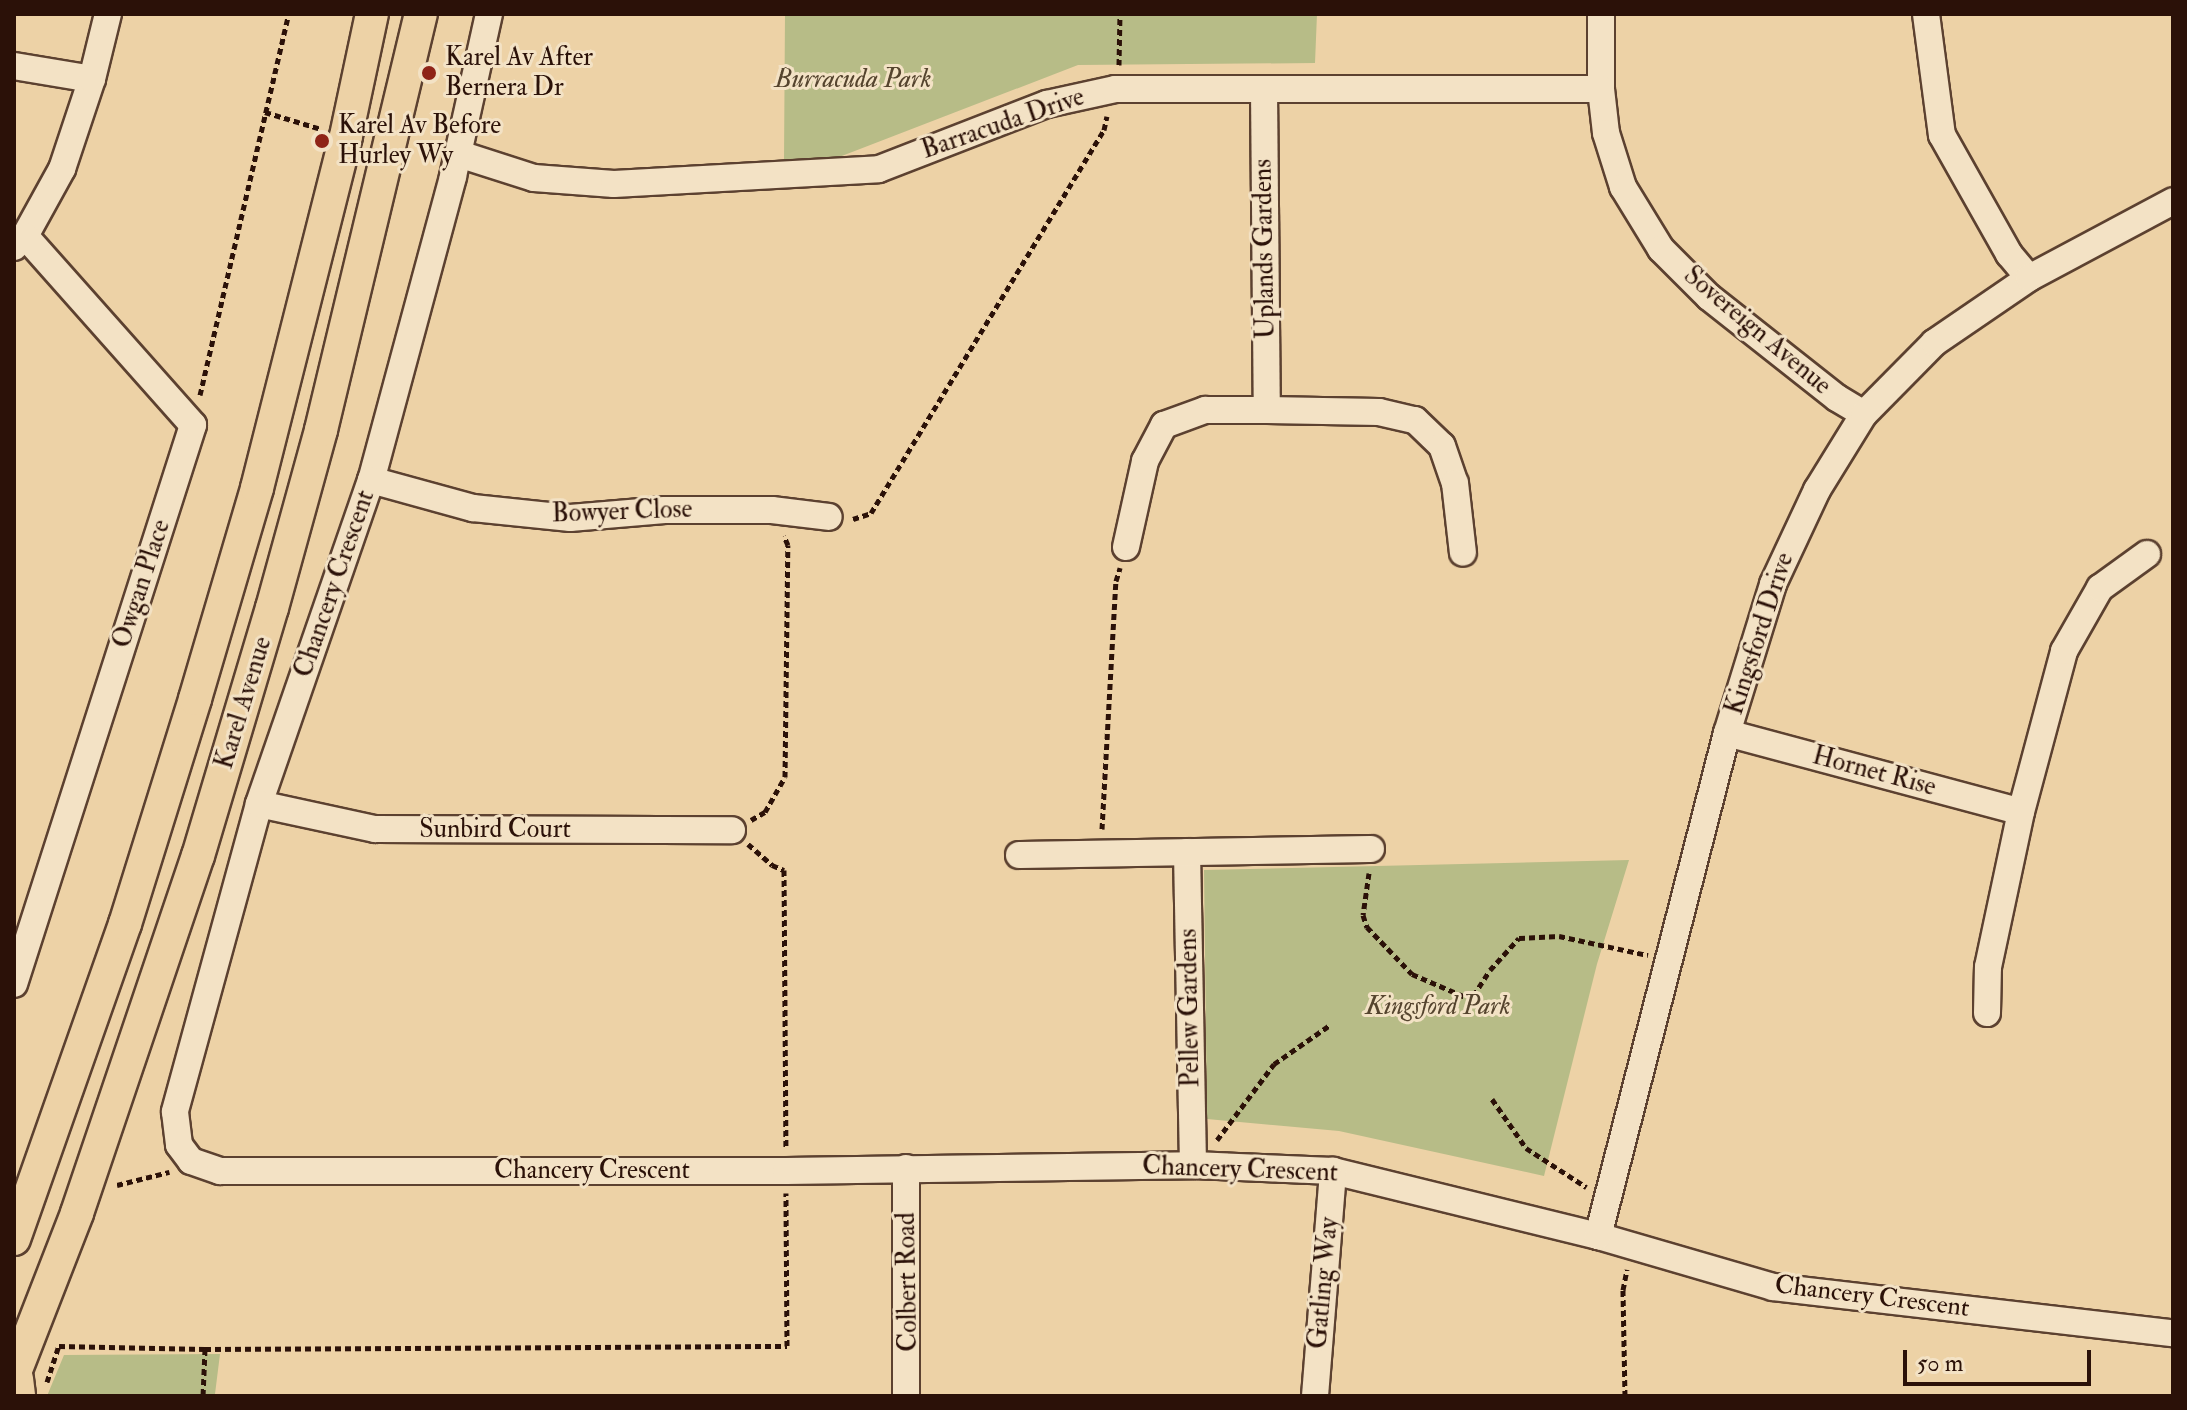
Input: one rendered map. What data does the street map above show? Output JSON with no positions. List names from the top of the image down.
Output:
{
  "streets": {
    "main road": ["Karel Avenue"],
    "street": [
      "Barracuda Drive",
      "Uplands Gardens",
      "Sovereign Avenue",
      "Bowyer Close",
      "Owgan Place",
      "Chancery Crescent",
      "Kingsford Drive",
      "Hornet Rise",
      "Sunbird Court",
      "Pellew Gardens",
      "Colbert Road",
      "Gatling Way"
    ]
  },
  "crossings": [
    ["Barracuda Drive", "Uplands Gardens"],
    ["Barracuda Drive", "Sovereign Avenue"],
    ["Barracuda Drive", "Chancery Crescent"],
    ["Sovereign Avenue", "Kingsford Drive"],
    ["Bowyer Close", "Chancery Crescent"],
    ["Chancery Crescent", "Kingsford Drive"],
    ["Chancery Crescent", "Sunbird Court"],
    ["Chancery Crescent", "Pellew Gardens"],
    ["Chancery Crescent", "Colbert Road"],
    ["Chancery Crescent", "Gatling Way"],
    ["Kingsford Drive", "Hornet Rise"]
  ],
  "parks": ["Burracuda Park", "Kingsford Park"],
  "places": ["Karel Av After Bernera Dr", "Karel Av Before Hurley Wy"],
  "scale_bar": "50 m"
}
